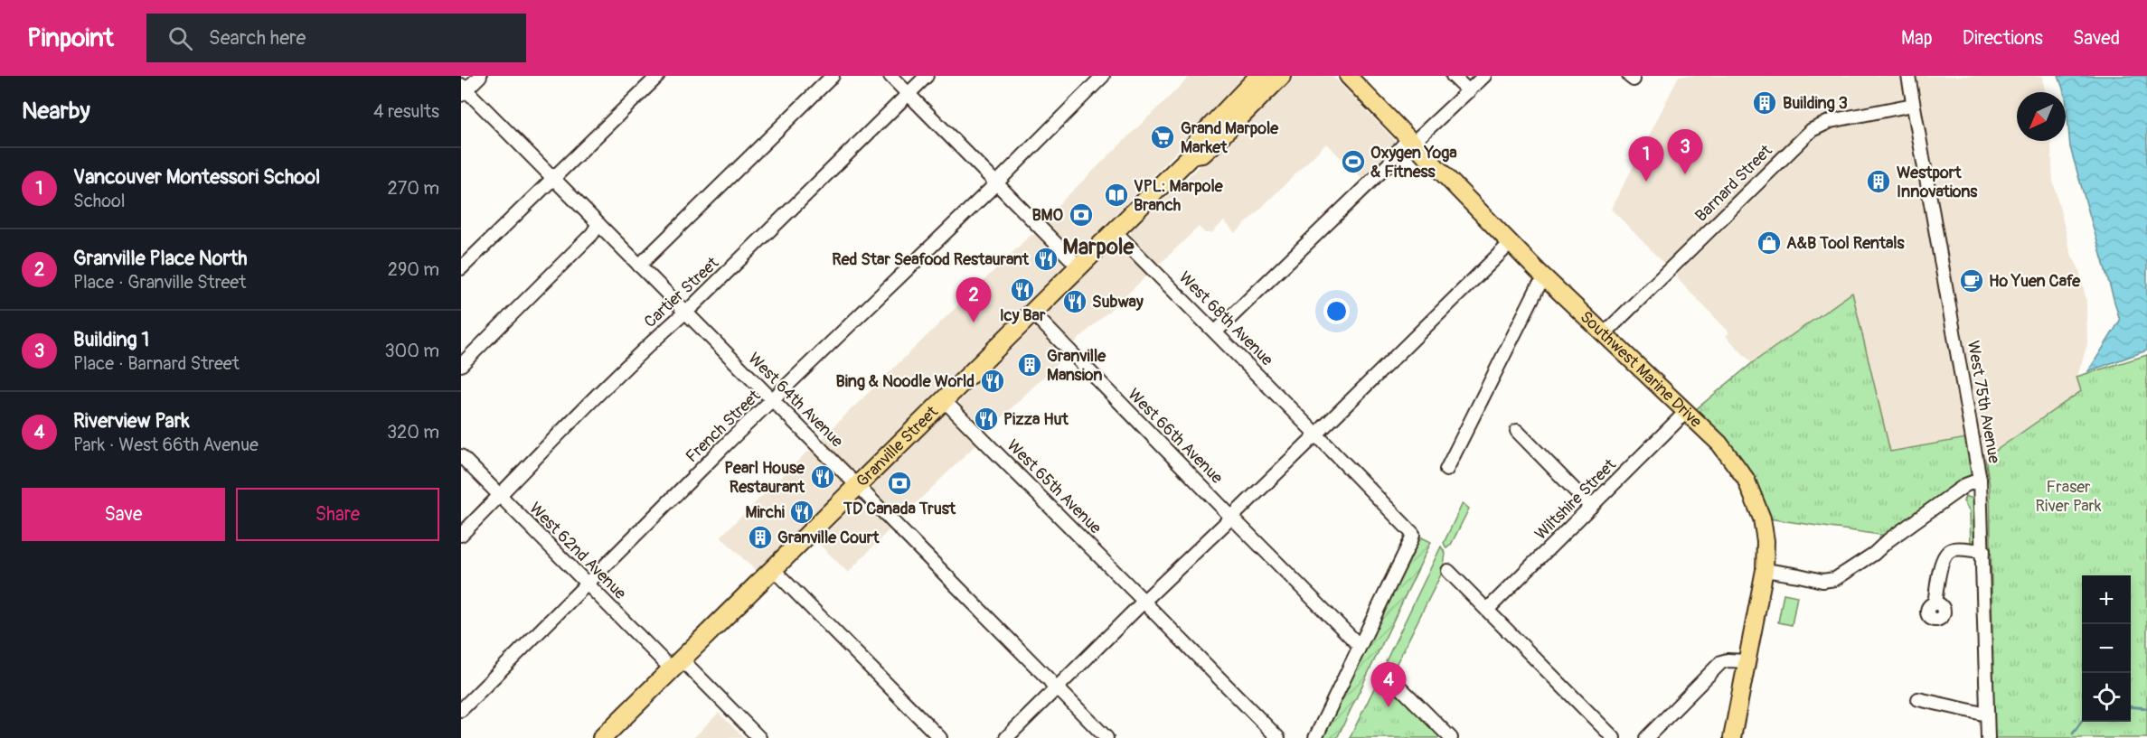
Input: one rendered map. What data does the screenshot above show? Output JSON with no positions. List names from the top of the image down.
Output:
{
  "streets": {
    "highway": ["Granville Street"],
    "main road": ["Southwest Marine Drive"],
    "street": [
      "Barnard Street",
      "Cartier Street",
      "West 68th Avenue",
      "West 64th Avenue",
      "West 75th Avenue",
      "French Street",
      "West 66th Avenue",
      "West 65th Avenue",
      "Wiltshire Street",
      "West 62nd Avenue"
    ]
  },
  "crossings": [
    ["Barnard Street", "Southwest Marine Drive"],
    ["Barnard Street", "West 75th Avenue"],
    ["Cartier Street", "West 64th Avenue"],
    ["Cartier Street", "West 62nd Avenue"],
    ["West 68th Avenue", "West 66th Avenue"],
    ["West 68th Avenue", "Granville Street"],
    ["Southwest Marine Drive", "Wiltshire Street"],
    ["West 64th Avenue", "French Street"],
    ["West 64th Avenue", "Granville Street"],
    ["French Street", "West 62nd Avenue"],
    ["West 66th Avenue", "Granville Street"],
    ["Granville Street", "West 65th Avenue"],
    ["Granville Street", "West 62nd Avenue"]
  ],
  "districts": ["Marpole"],
  "parks": ["Fraser River Park"],
  "places": {
    "building": [
      "Building 3",
      "Westport Innovations",
      "Granville Mansion",
      "Granville Court"
    ],
    "supermarket": ["Grand Marpole Market"],
    "sports": ["Oxygen Yoga & Fitness"],
    "library": ["VPL: Marpole Branch"],
    "bank": ["BMO", "TD Canada Trust"],
    "shop": ["A&B Tool Rentals"],
    "restaurant": [
      "Red Star Seafood Restaurant",
      "Icy Bar",
      "Subway",
      "Bing & Noodle World",
      "Pizza Hut",
      "Pearl House Restaurant",
      "Mirchi"
    ],
    "cafe": ["Ho Yuen Cafe"]
  },
  "north": "bottom left",
  "page": {
    "header": "Pinpoint",
    "search": "Search here",
    "nav": ["Map", "Directions", "Saved"],
    "heading": ["Nearby", "4 results"],
    "pins": [
      "3",
      "1",
      "2",
      "4"
    ],
    "list": [
      {
        "mark": "1",
        "name": "Vancouver Montessori School",
        "note": "School",
        "value": "270 m"
      },
      {
        "mark": "2",
        "name": "Granville Place North",
        "note": "Place · Granville Street",
        "value": "290 m"
      },
      {
        "mark": "3",
        "name": "Building 1",
        "note": "Place · Barnard Street",
        "value": "300 m"
      },
      {
        "mark": "4",
        "name": "Riverview Park",
        "note": "Park · West 66th Avenue",
        "value": "320 m"
      }
    ],
    "buttons": ["Save", "Share"],
    "map_buttons": ["+", "−"]
  }
}
